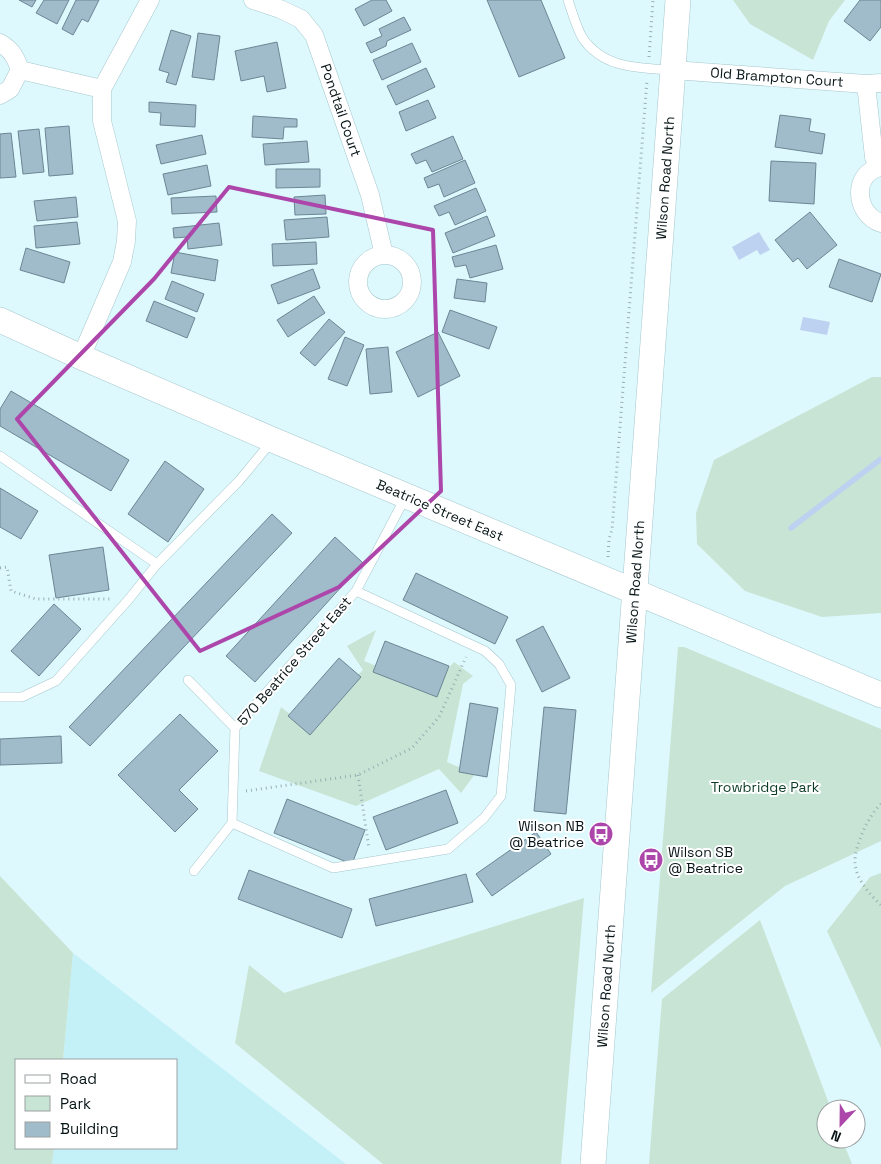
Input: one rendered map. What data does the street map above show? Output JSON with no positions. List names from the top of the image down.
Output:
{
  "streets": {
    "main road": ["Wilson Road North", "Beatrice Street East"],
    "street": ["Old Brampton Court", "Pondtail Court"],
    "lane": ["570 Beatrice Street East"]
  },
  "crossings": [
    ["Old Brampton Court", "Wilson Road North"],
    ["Wilson Road North", "Beatrice Street East"],
    ["Beatrice Street East", "570 Beatrice Street East"]
  ],
  "parks": ["Trowbridge Park"],
  "places": {
    "bus stop": ["Wilson NB @ Beatrice", "Wilson SB @ Beatrice"]
  },
  "legend": ["Road", "Park", "Building"],
  "north": "bottom"
}
